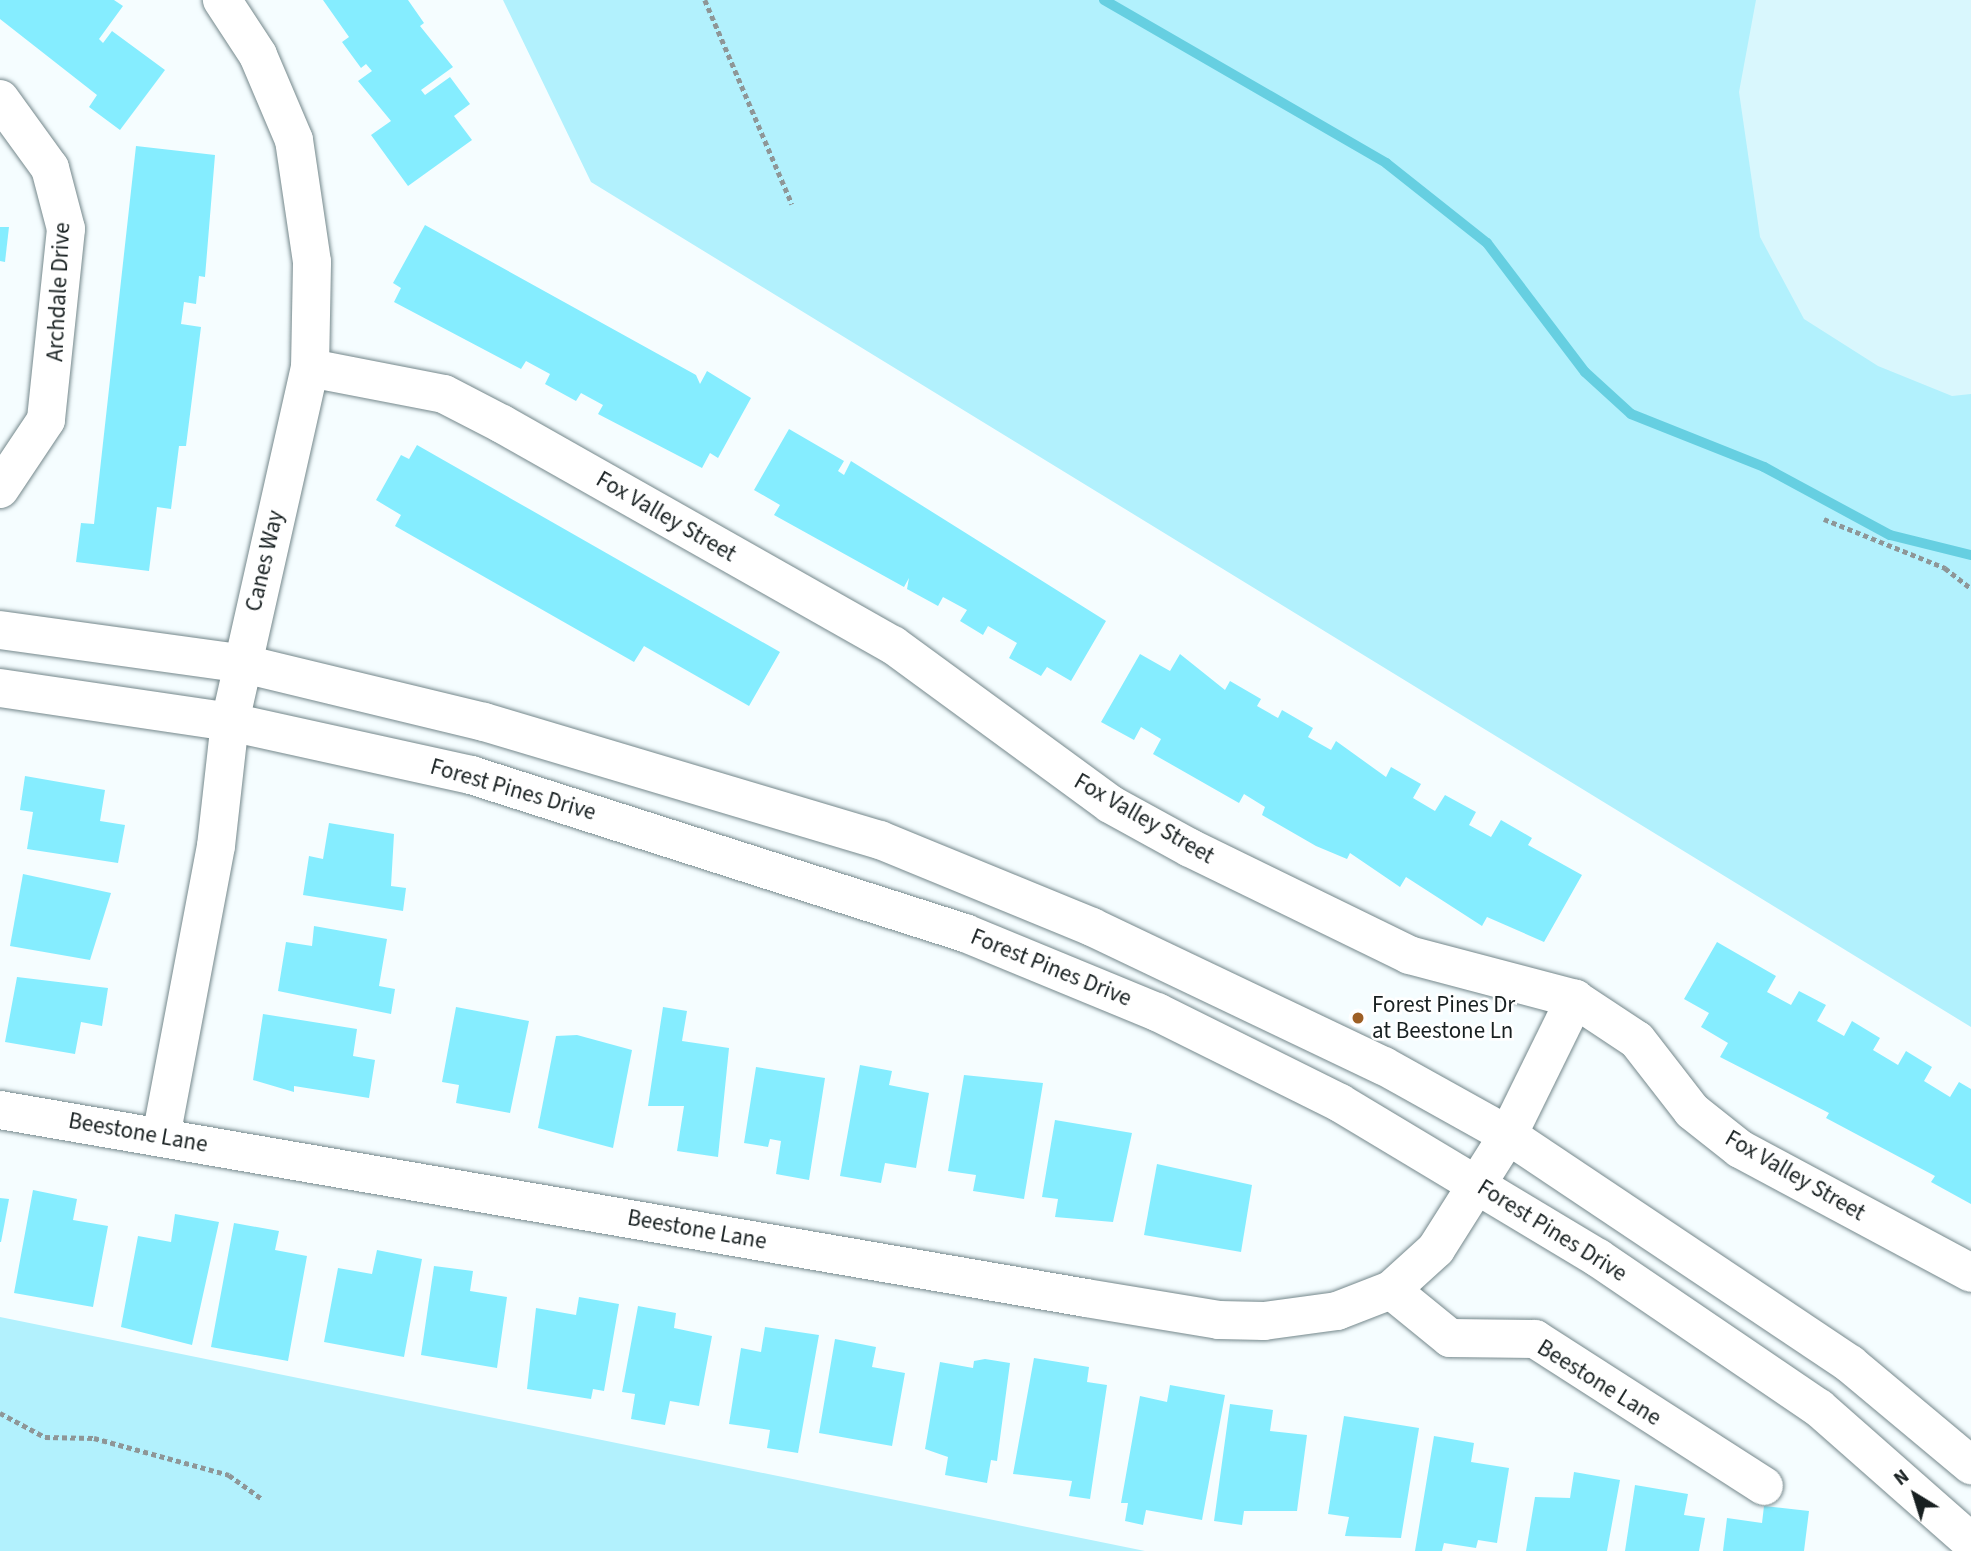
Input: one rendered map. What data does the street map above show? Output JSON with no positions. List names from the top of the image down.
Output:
{
  "streets": {
    "street": [
      "Archdale Drive",
      "Fox Valley Street",
      "Canes Way",
      "Forest Pines Drive",
      "Beestone Lane"
    ]
  },
  "crossings": [
    ["Fox Valley Street", "Canes Way"],
    ["Fox Valley Street", "Beestone Lane"],
    ["Canes Way", "Forest Pines Drive"],
    ["Canes Way", "Beestone Lane"],
    ["Forest Pines Drive", "Beestone Lane"]
  ],
  "places": ["Forest Pines Dr at Beestone Ln"],
  "north": "top left"
}
